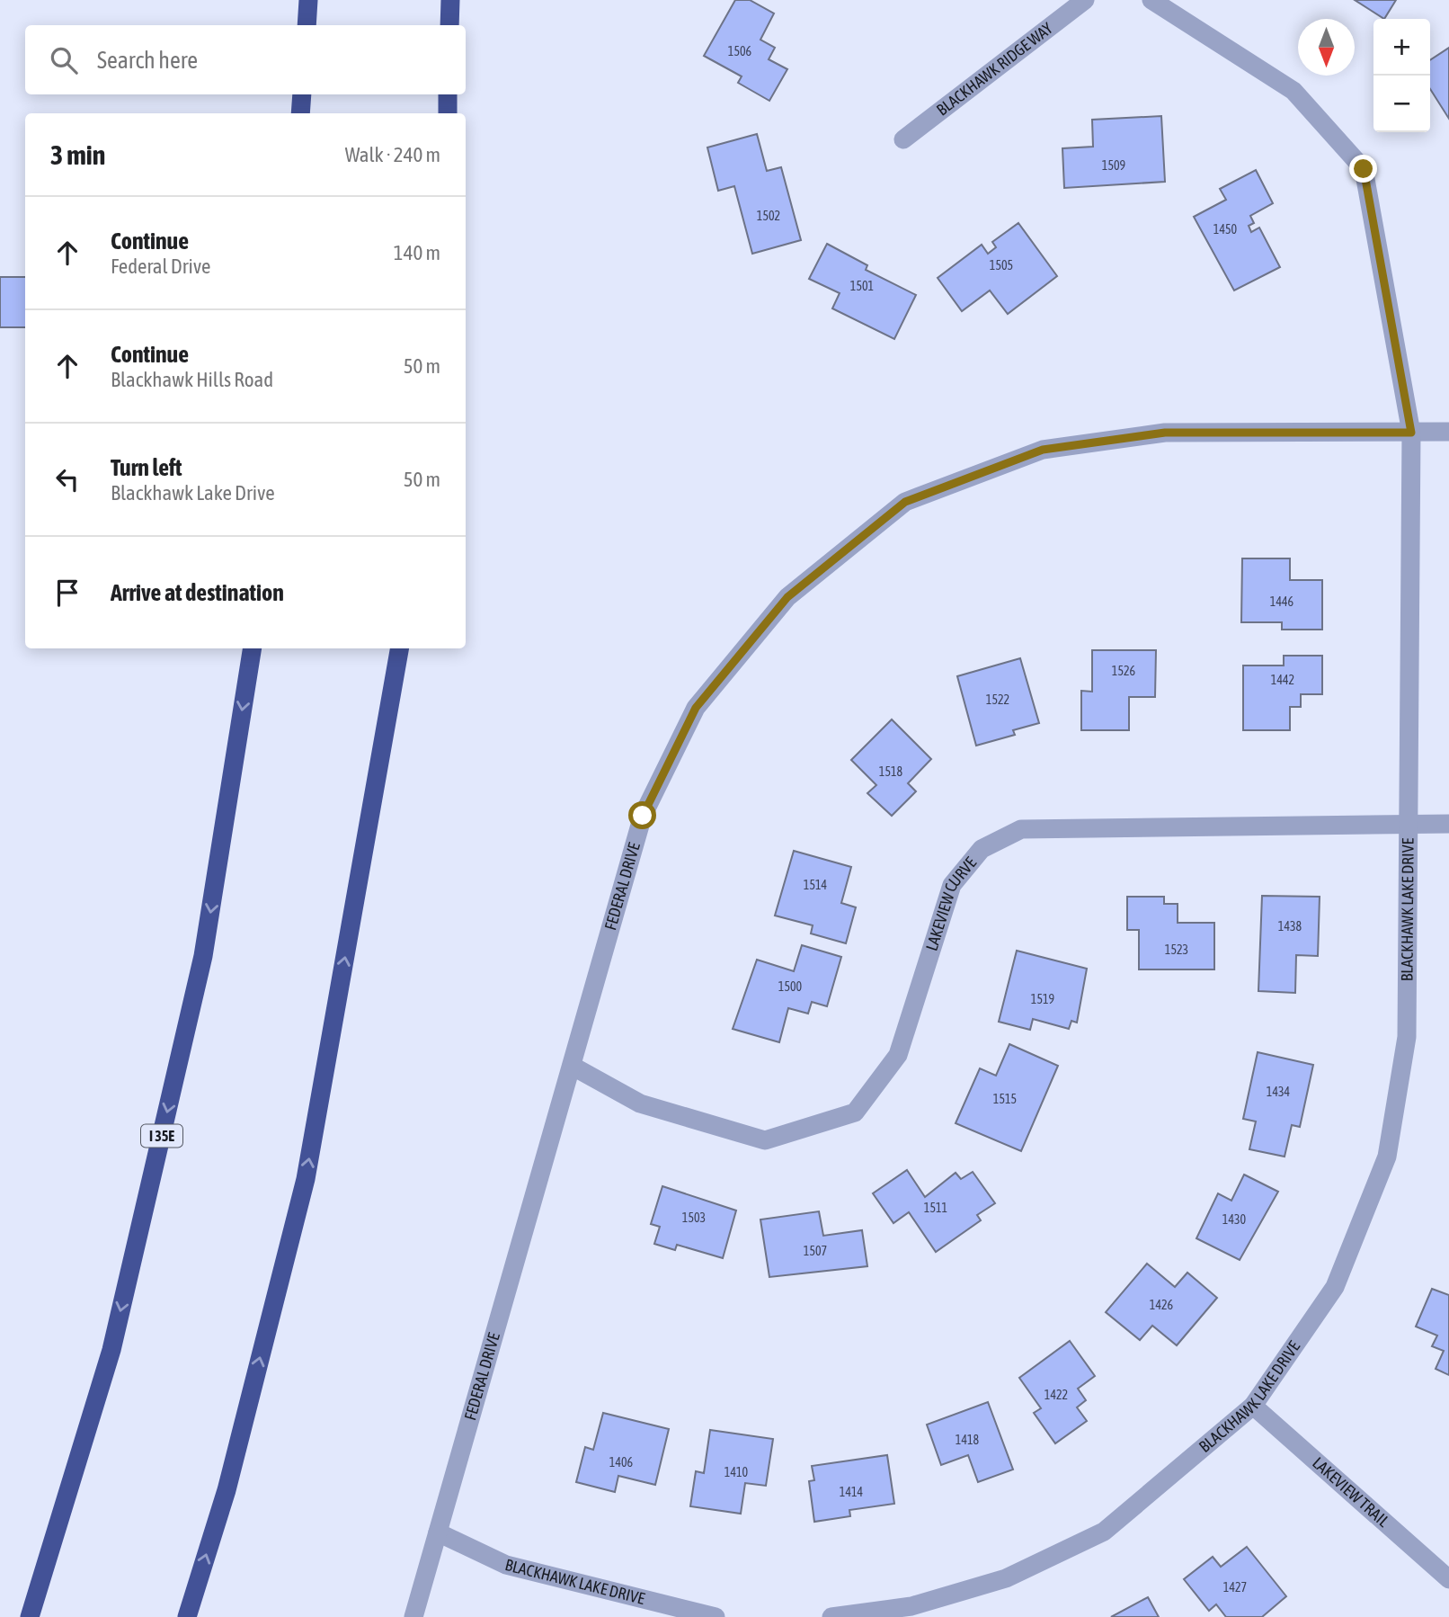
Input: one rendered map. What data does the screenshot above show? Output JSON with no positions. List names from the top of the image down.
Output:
{
  "streets": {
    "highway": ["I 35E"],
    "street": [
      "BLACKHAWK RIDGE WAY",
      "FEDERAL DRIVE",
      "LAKEVIEW CURVE",
      "BLACKHAWK LAKE DRIVE",
      "LAKEVIEW TRAIL"
    ]
  },
  "crossings": [
    ["FEDERAL DRIVE", "LAKEVIEW CURVE"],
    ["FEDERAL DRIVE", "BLACKHAWK LAKE DRIVE"],
    ["LAKEVIEW CURVE", "BLACKHAWK LAKE DRIVE"],
    ["BLACKHAWK LAKE DRIVE", "LAKEVIEW TRAIL"]
  ],
  "house_numbers": [
    "1506",
    "1509",
    "1502",
    "1450",
    "1505",
    "1501",
    "1446",
    "1526",
    "1442",
    "1522",
    "1518",
    "1514",
    "1438",
    "1523",
    "1500",
    "1519",
    "1434",
    "1515",
    "1511",
    "1503",
    "1430",
    "1507",
    "1426",
    "1422",
    "1418",
    "1406",
    "1410",
    "1414",
    "1427"
  ],
  "north": "bottom",
  "page": {
    "map_buttons": ["+", "−"],
    "search": "Search here",
    "heading": ["3 min", "Walk · 240 m"],
    "list": [
      ["Continue", "Federal Drive", "140 m"],
      ["Continue", "Blackhawk Hills Road", "50 m"],
      ["Turn left", "Blackhawk Lake Drive", "50 m"],
      "Arrive at destination"
    ]
  }
}
